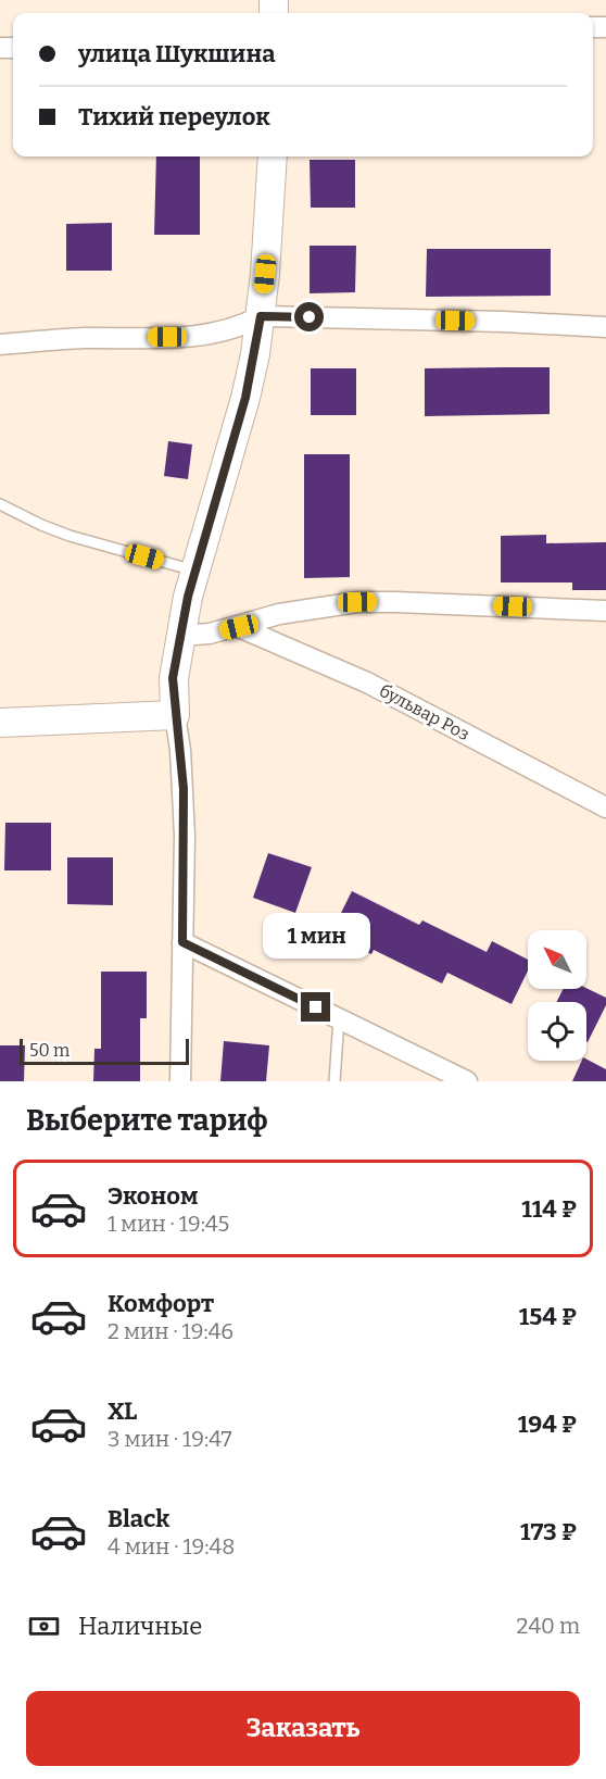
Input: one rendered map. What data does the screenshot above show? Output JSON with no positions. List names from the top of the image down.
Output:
{
  "streets": {
    "street": ["бульвар Роз"]
  },
  "scale_bar": "50 m",
  "north": "top left",
  "page": {
    "banner": ["улица Шукшина", "Тихий переулок"],
    "bubble": "1 мин",
    "scale": "50 m",
    "heading": "Выберите тариф",
    "list": [
      {
        "name": "Эконом",
        "note": "1 мин · 19:45",
        "value": "114 ₽"
      },
      {
        "name": "Комфорт",
        "note": "2 мин · 19:46",
        "value": "154 ₽"
      },
      {
        "name": "XL",
        "note": "3 мин · 19:47",
        "value": "194 ₽"
      },
      {
        "name": "Black",
        "note": "4 мин · 19:48",
        "value": "173 ₽"
      }
    ],
    "pay": ["Наличные", "240 m"],
    "buttons": "Заказать"
  }
}
